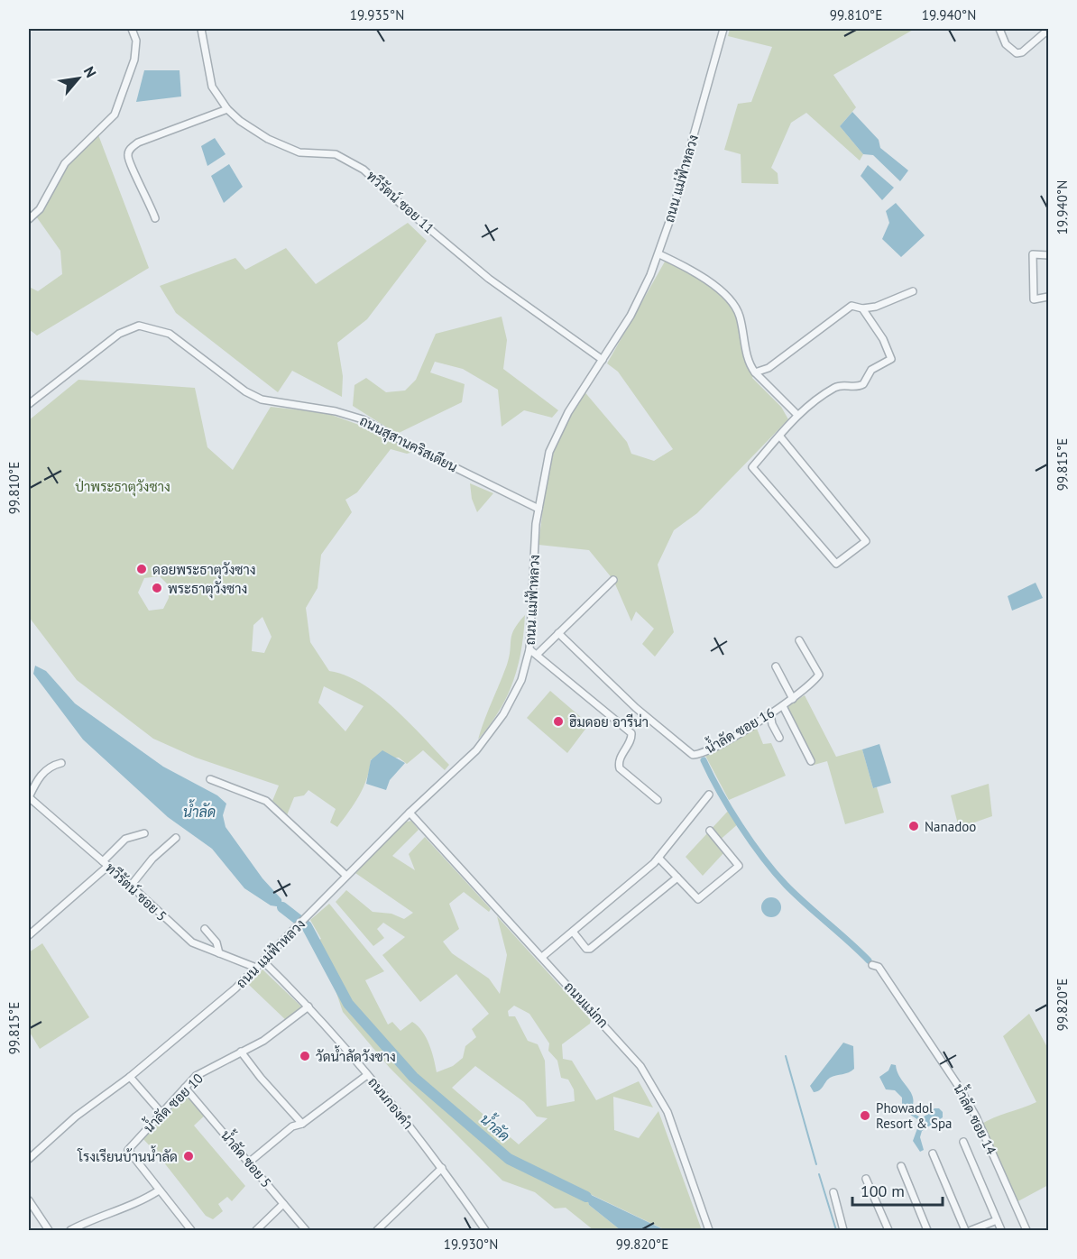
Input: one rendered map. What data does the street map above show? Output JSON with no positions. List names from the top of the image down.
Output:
{
  "streets": {
    "street": [
      "ถนน แม่ฟ้าหลวง",
      "ทวีรัตน์ ซอย 11",
      "ถนนสุสานคริสเตียน",
      "น้ำลัด ซอย 16",
      "ทวีรัตน์ ซอย 5",
      "ถนนแม่กก",
      "น้ำลัด ซอย 10",
      "ถนนกองคำ",
      "น้ำลัด ซอย 14",
      "น้ำลัด ซอย 5"
    ]
  },
  "crossings": [
    ["ถนน แม่ฟ้าหลวง", "ทวีรัตน์ ซอย 11"],
    ["ถนน แม่ฟ้าหลวง", "ถนนสุสานคริสเตียน"],
    ["ถนน แม่ฟ้าหลวง", "ทวีรัตน์ ซอย 5"],
    ["ถนน แม่ฟ้าหลวง", "ถนนแม่กก"],
    ["ถนน แม่ฟ้าหลวง", "ถนนกองคำ"],
    ["น้ำลัด ซอย 10", "ถนนกองคำ"],
    ["น้ำลัด ซอย 10", "น้ำลัด ซอย 5"]
  ],
  "water": ["น้ำลัด"],
  "parks": ["ป่าพระธาตุวังซาง"],
  "places": [
    "ดอยพระธาตุวังซาง",
    "พระธาตุวังซาง",
    "ฮิมดอย อารีน่า",
    "Nanadoo",
    "วัดน้ำลัดวังซาง",
    "Phowadol Resort & Spa",
    "โรงเรียนบ้านน้ำลัด"
  ],
  "scale_bar": "100 m",
  "north": "top right",
  "coordinates": [
    "19.935°N",
    "99.810°E",
    "19.940°N",
    "99.815°E",
    "99.820°E",
    "19.930°N"
  ]
}
